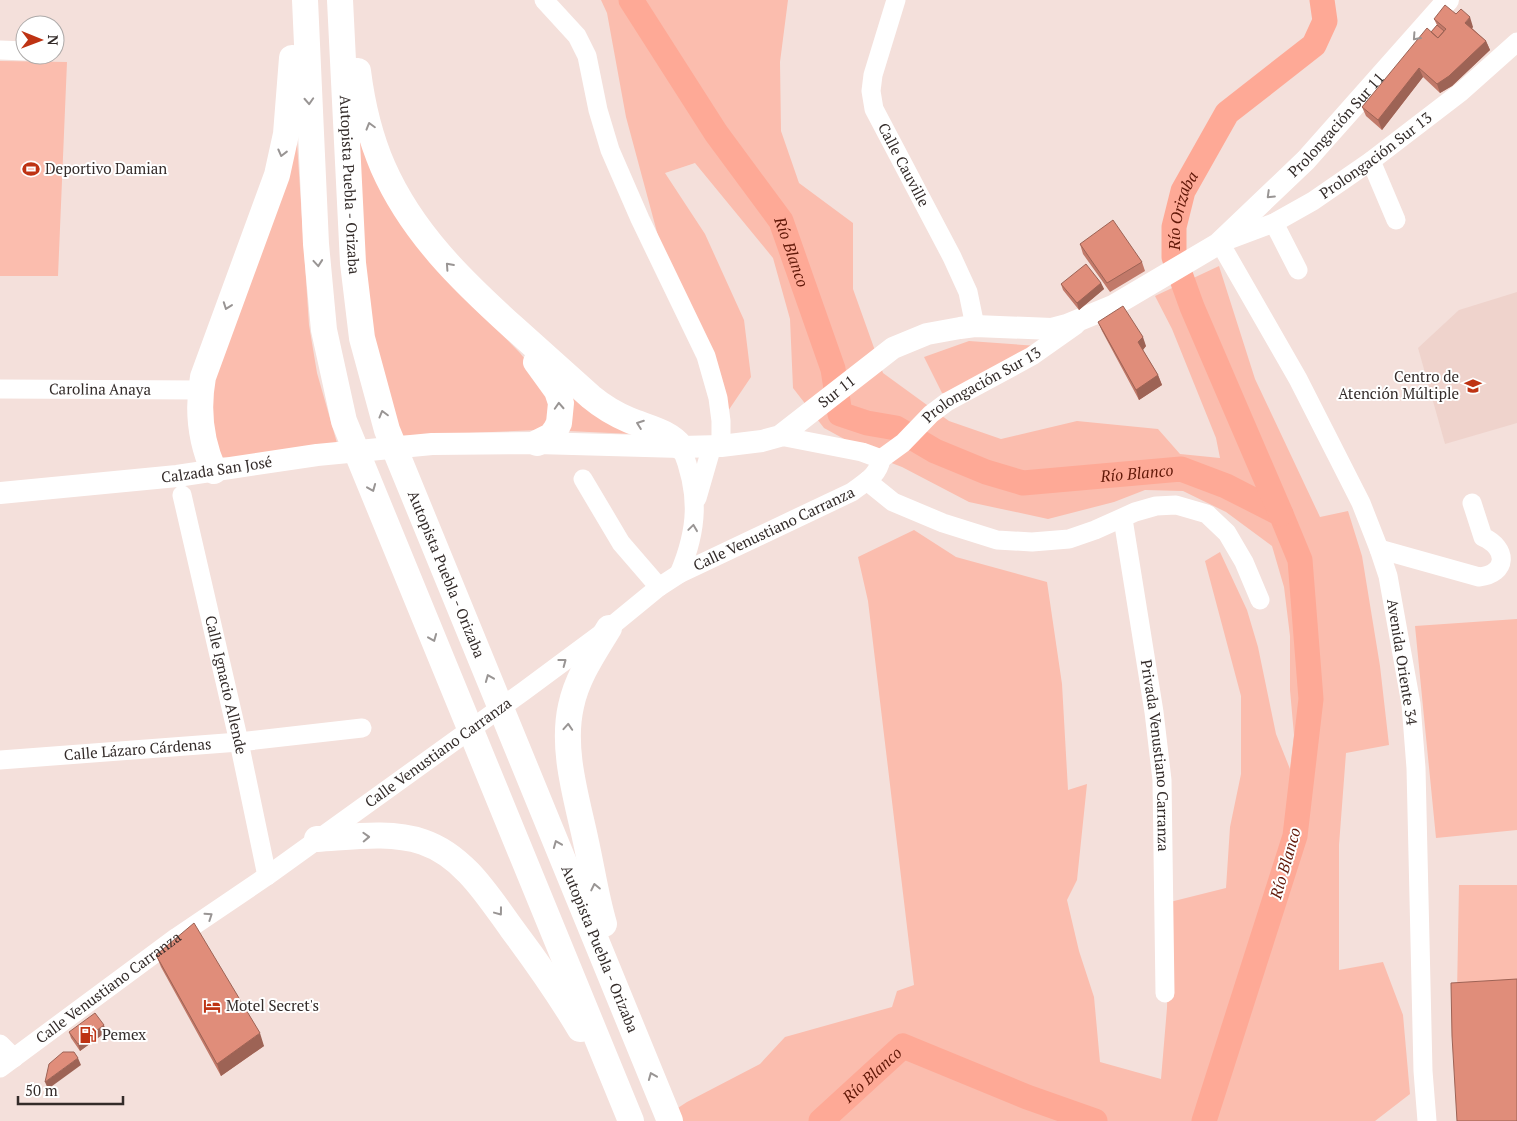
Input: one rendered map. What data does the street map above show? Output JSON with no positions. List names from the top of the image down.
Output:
{
  "streets": {
    "highway": ["Autopista Puebla - Orizaba"],
    "main road": ["Prolongación Sur 11", "Sur 11", "Calzada San José"],
    "street": [
      "Prolongación Sur 13",
      "Calle Cauville",
      "Carolina Anaya",
      "Calle Venustiano Carranza",
      "Avenida Oriente 34",
      "Calle Ignacio Allende",
      "Calle Lázaro Cárdenas",
      "Privada Venustiano Carranza"
    ]
  },
  "crossings": [
    ["Prolongación Sur 11", "Prolongación Sur 13"],
    ["Prolongación Sur 11", "Sur 11"],
    ["Prolongación Sur 11", "Avenida Oriente 34"],
    ["Prolongación Sur 13", "Sur 11"],
    ["Prolongación Sur 13", "Calle Venustiano Carranza"],
    ["Prolongación Sur 13", "Avenida Oriente 34"],
    ["Calle Cauville", "Sur 11"],
    ["Sur 11", "Calzada San José"],
    ["Sur 11", "Avenida Oriente 34"],
    ["Calle Venustiano Carranza", "Calle Ignacio Allende"],
    ["Calle Ignacio Allende", "Calle Lázaro Cárdenas"]
  ],
  "one_way": ["Prolongación Sur 11", "Calle Venustiano Carranza"],
  "water": ["Río Orizaba", "Río Blanco"],
  "places": {
    "sports": ["Deportivo Damian"],
    "school or university": ["Centro de Atención Múltiple"],
    "hotel": ["Motel Secret's"],
    "fuel station": ["Pemex"]
  },
  "scale_bar": "50 m",
  "north": "right"
}
